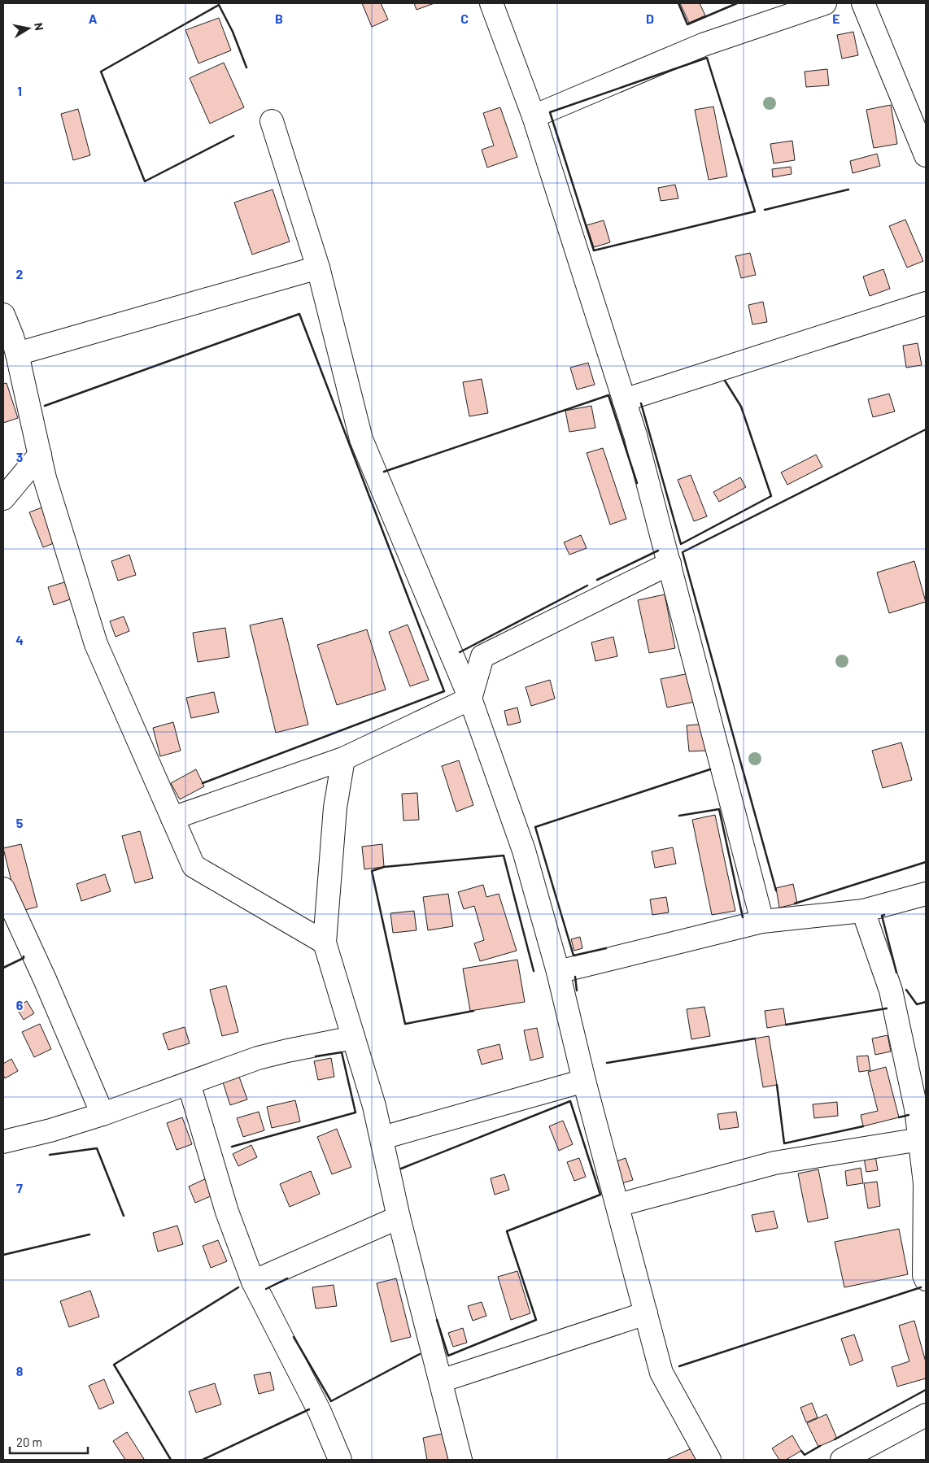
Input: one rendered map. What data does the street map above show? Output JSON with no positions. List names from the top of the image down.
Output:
{
  "scale_bar": "20 m",
  "north": "right",
  "grid": {
    "columns": [
      "A",
      "B",
      "C",
      "D",
      "E"
    ],
    "rows": [
      "1",
      "2",
      "3",
      "4",
      "5",
      "6",
      "7",
      "8"
    ]
  }
}
